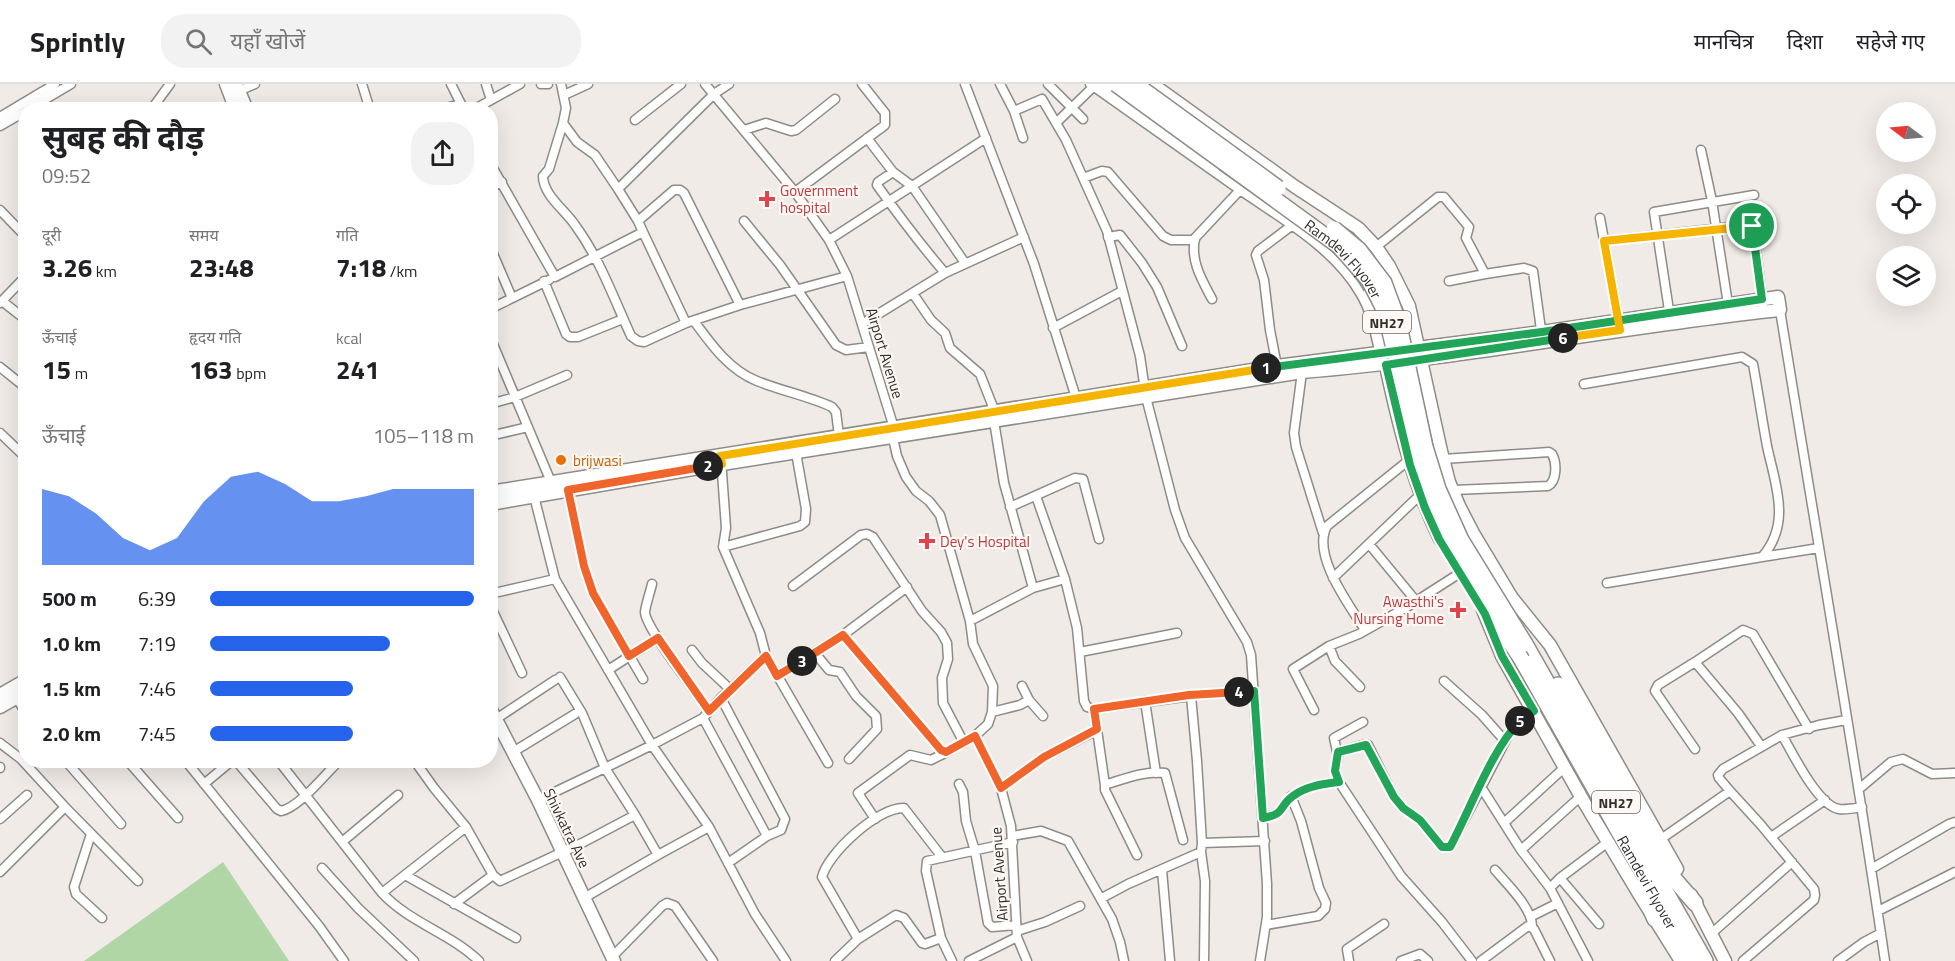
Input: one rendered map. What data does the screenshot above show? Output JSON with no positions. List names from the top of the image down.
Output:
{
  "streets": {
    "highway": ["Ramdevi Flyover", "NH27"],
    "main road": ["Shivkatra Ave"],
    "street": ["Airport Avenue"]
  },
  "places": {
    "health": ["Government hospital", "Dey's Hospital", "Awasthi's Nursing Home"],
    "other": ["brijwasi"]
  },
  "north": "left",
  "page": {
    "header": "Sprintly",
    "search": "यहाँ खोजें",
    "nav": ["मानचित्र", "दिशा", "सहेजे गए"],
    "heading": ["सुबह की दौड़", "09:52"],
    "stats": [
      ["दूरी", "3.26 km"],
      ["समय", "23:48"],
      ["गति", "7:18 /km"],
      ["ऊँचाई", "15 m"],
      ["हृदय गति", "163 bpm"],
      ["kcal", "241"]
    ],
    "pins": [
      "6",
      "1",
      "2",
      "3",
      "4",
      "5"
    ],
    "chart": ["ऊँचाई", "105–118 m"],
    "list": [
      {
        "name": "500 m",
        "note": "6:39"
      },
      {
        "name": "1.0 km",
        "note": "7:19"
      },
      {
        "name": "1.5 km",
        "note": "7:46"
      },
      {
        "name": "2.0 km",
        "note": "7:45"
      }
    ]
  }
}
